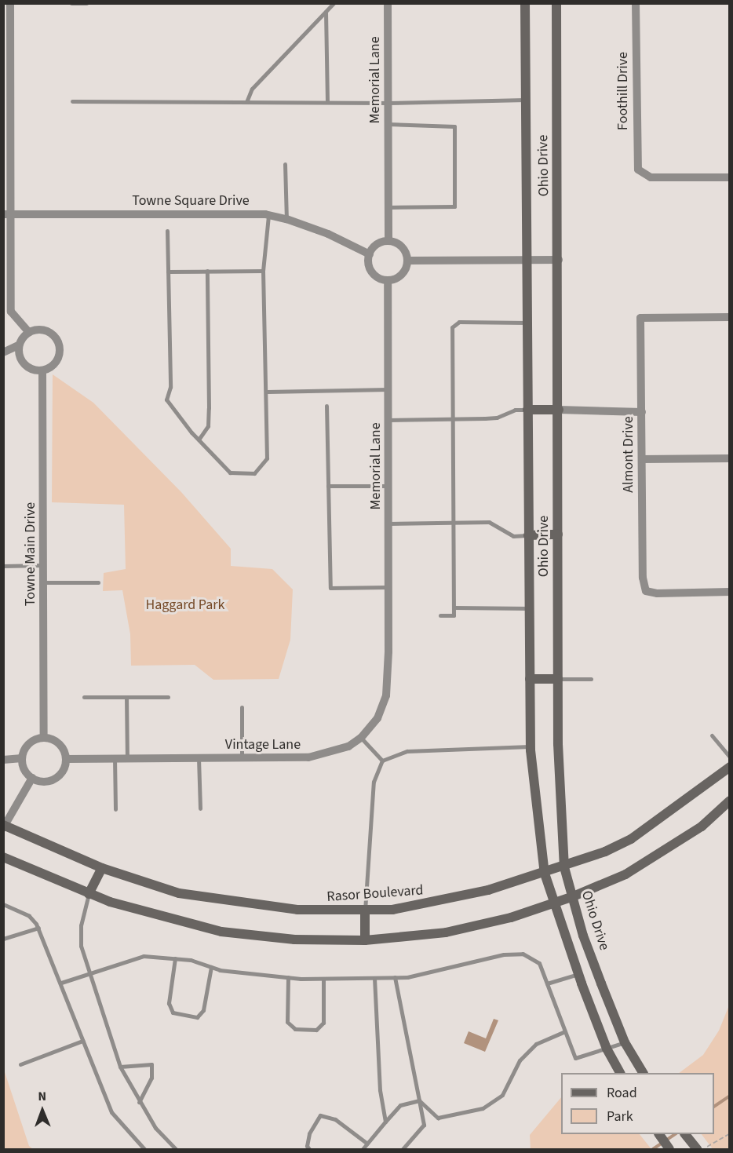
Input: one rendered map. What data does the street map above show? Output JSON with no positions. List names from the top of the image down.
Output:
{
  "streets": {
    "main road": ["Ohio Drive", "Rasor Boulevard"],
    "street": [
      "Memorial Lane",
      "Foothill Drive",
      "Towne Square Drive",
      "Almont Drive",
      "Towne Main Drive",
      "Vintage Lane"
    ]
  },
  "crossings": [
    ["Memorial Lane", "Towne Square Drive"],
    ["Memorial Lane", "Vintage Lane"],
    ["Ohio Drive", "Rasor Boulevard"],
    ["Towne Main Drive", "Vintage Lane"]
  ],
  "parks": ["Haggard Park"],
  "legend": ["Road", "Park"],
  "north": "top"
}
